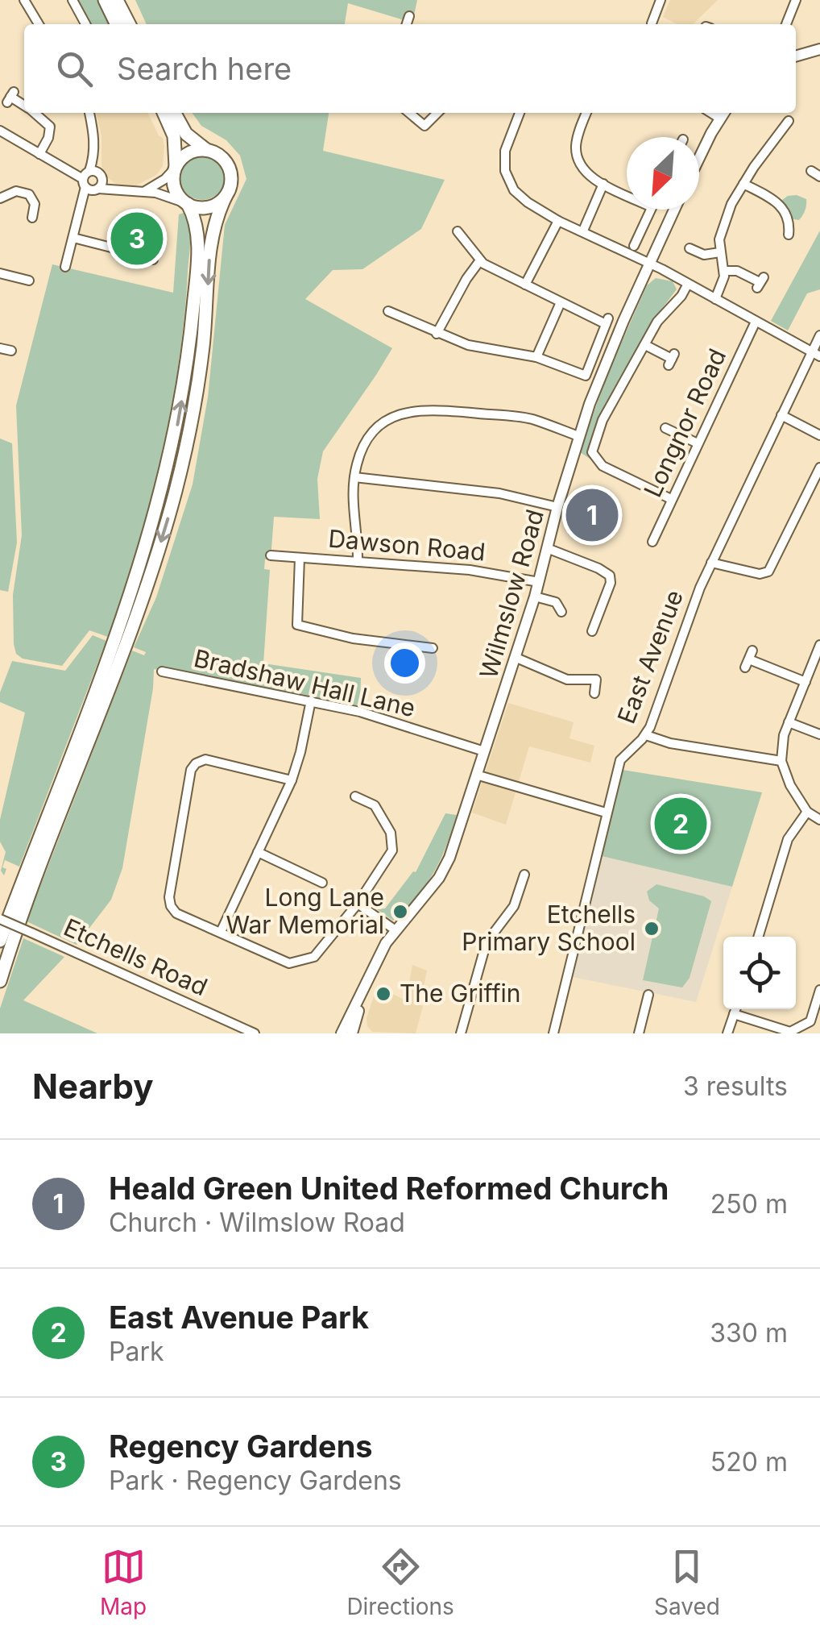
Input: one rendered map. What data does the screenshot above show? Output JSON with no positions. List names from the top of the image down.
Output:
{
  "streets": {
    "main road": ["Wilmslow Road"],
    "street": [
      "Longnor Road",
      "Dawson Road",
      "East Avenue",
      "Bradshaw Hall Lane",
      "Etchells Road"
    ]
  },
  "crossings": [
    ["Dawson Road", "Wilmslow Road"],
    ["Wilmslow Road", "Bradshaw Hall Lane"]
  ],
  "places": ["Long Lane War Memorial", "Etchells Primary School", "The Griffin"],
  "north": "bottom left",
  "page": {
    "search": "Search here",
    "pins": ["3", "1", "2"],
    "heading": ["Nearby", "3 results"],
    "list": [
      {
        "mark": "1",
        "name": "Heald Green United Reformed Church",
        "note": "Church · Wilmslow Road",
        "value": "250 m"
      },
      {
        "mark": "2",
        "name": "East Avenue Park",
        "note": "Park",
        "value": "330 m"
      },
      {
        "mark": "3",
        "name": "Regency Gardens",
        "note": "Park · Regency Gardens",
        "value": "520 m"
      }
    ],
    "nav": ["Map", "Directions", "Saved"]
  }
}
